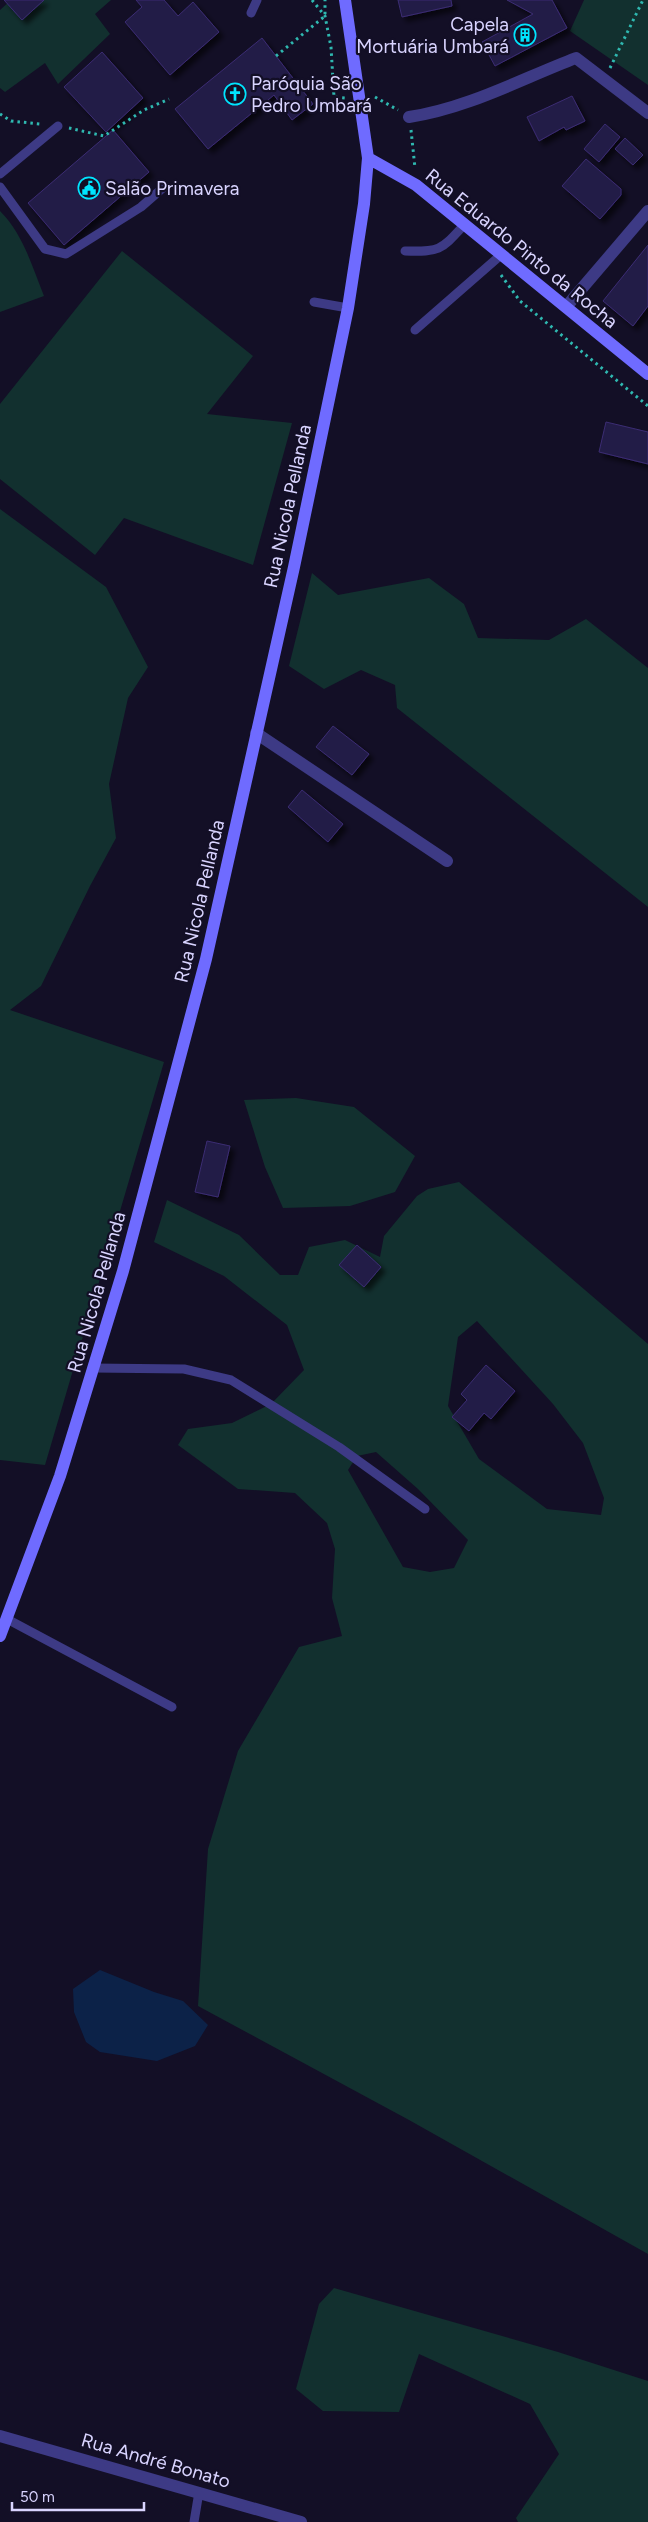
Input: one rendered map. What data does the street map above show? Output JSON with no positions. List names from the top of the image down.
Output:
{
  "streets": {
    "main road": ["Rua Eduardo Pinto da Rocha", "Rua Nicola Pellanda"],
    "street": ["Rua André Bonato"]
  },
  "crossings": [
    ["Rua Eduardo Pinto da Rocha", "Rua Nicola Pellanda"]
  ],
  "places": {
    "building": ["Capela Mortuária Umbará"],
    "church": ["Paróquia São Pedro Umbará"],
    "public building": ["Salão Primavera"]
  },
  "scale_bar": "50 m"
}
